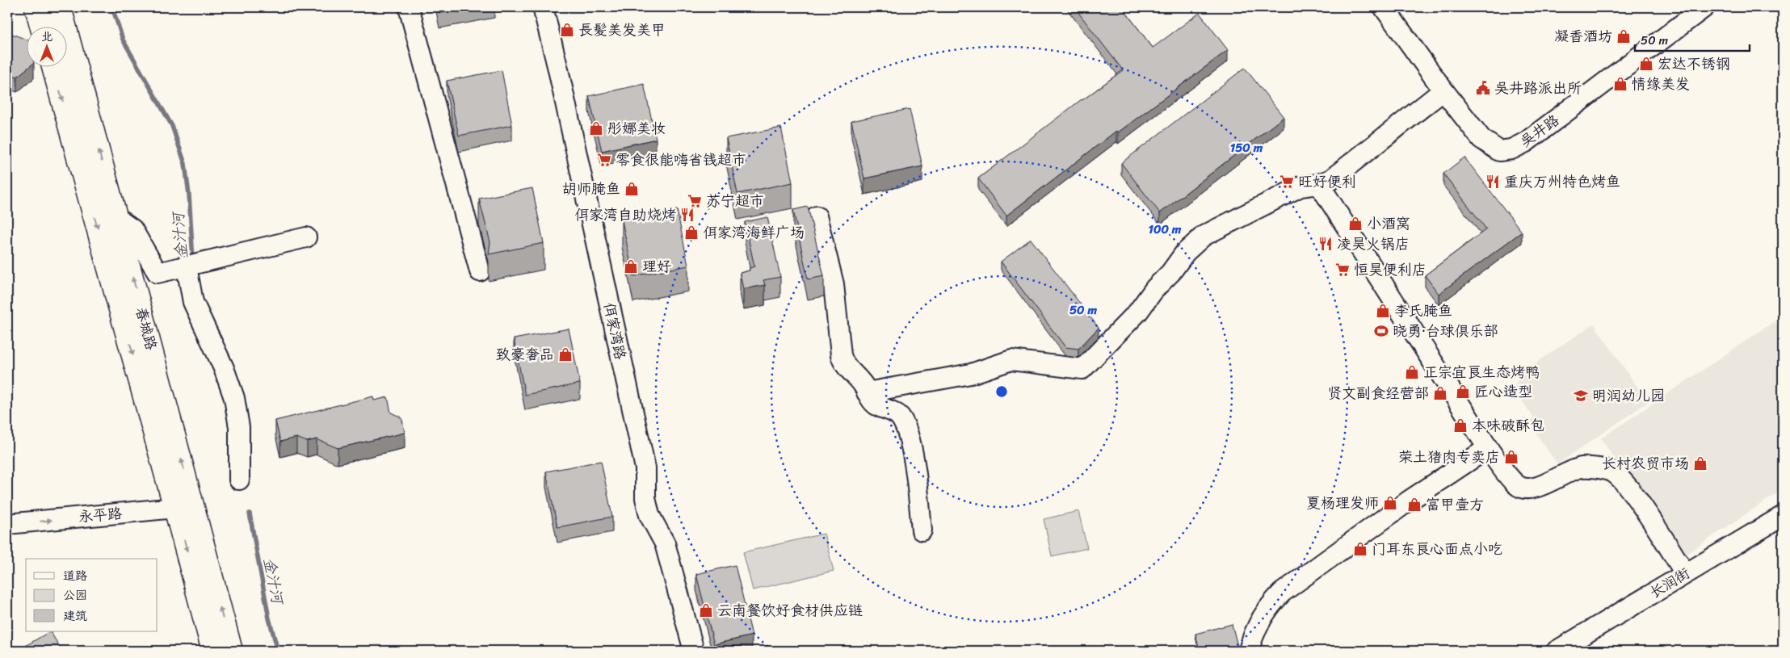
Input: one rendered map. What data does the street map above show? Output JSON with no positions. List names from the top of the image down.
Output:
{
  "streets": {
    "main road": ["春城路"],
    "street": [
      "吴井路",
      "佴家湾路",
      "永平路",
      "长润街"
    ]
  },
  "crossings": [
    ["春城路", "永平路"]
  ],
  "one_way": ["永平路"],
  "water": ["金汁河"],
  "places": {
    "shop": [
      "長髪美发美甲",
      "凝香酒坊",
      "宏达不锈钢",
      "情缘美发",
      "彤娜美妆",
      "胡师腌鱼",
      "小酒窝",
      "佴家湾海鲜广场",
      "理好",
      "李氏腌鱼",
      "致豪奢品",
      "正宗宜良生态烤鸭",
      "匠心造型",
      "贤文副食经营部",
      "本味破酥包",
      "荣土猪肉专卖店",
      "长村农贸市场",
      "夏杨理发师",
      "富甲壹方",
      "门耳东良心面点小吃",
      "云南餐饮好食材供应链"
    ],
    "public building": ["吴井路派出所"],
    "supermarket": [
      "零食很能嗨省钱超市",
      "旺好便利",
      "苏宁超市",
      "恒昊便利店"
    ],
    "restaurant": ["重庆万州特色烤鱼", "佴家湾自助烧烤", "凌昊火锅店"],
    "sports": ["晓勇·台球俱乐部"],
    "school or university": ["明润幼儿园"]
  },
  "legend": ["道路", "公园", "建筑"],
  "scale_bar": "50 m",
  "north": "top",
  "rings": ["150 m", "100 m", "50 m"]
}
